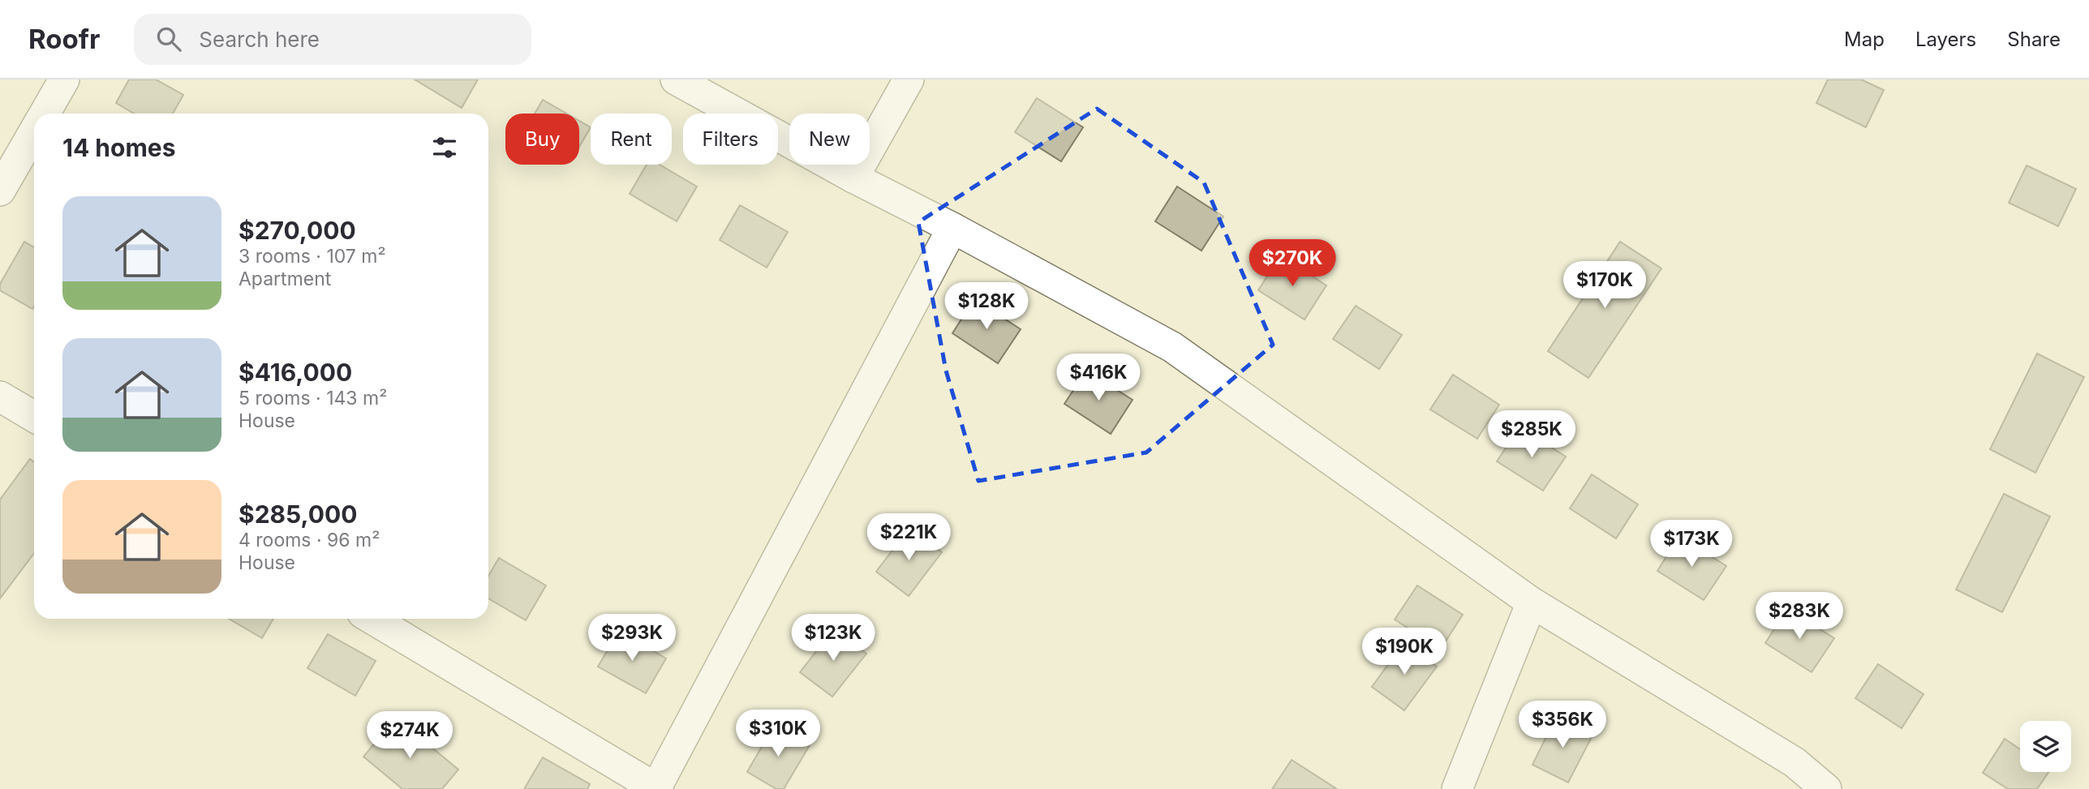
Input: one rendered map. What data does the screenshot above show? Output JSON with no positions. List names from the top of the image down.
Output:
{
  "page": {
    "header": "Roofr",
    "search": "Search here",
    "nav": ["Map", "Layers", "Share"],
    "chip": [
      "Buy",
      "Rent",
      "Filters",
      "New"
    ],
    "heading": "14 homes",
    "list": [
      {
        "name": "$270,000",
        "note": "3 rooms · 107 m² · Apartment"
      },
      {
        "name": "$416,000",
        "note": "5 rooms · 143 m² · House"
      },
      {
        "name": "$285,000",
        "note": "4 rooms · 96 m² · House"
      }
    ],
    "price": [
      "$270K",
      "$170K",
      "$128K",
      "$416K",
      "$285K",
      "$221K",
      "$173K",
      "$283K",
      "$293K",
      "$123K",
      "$190K",
      "$356K",
      "$310K",
      "$274K"
    ]
  }
}
